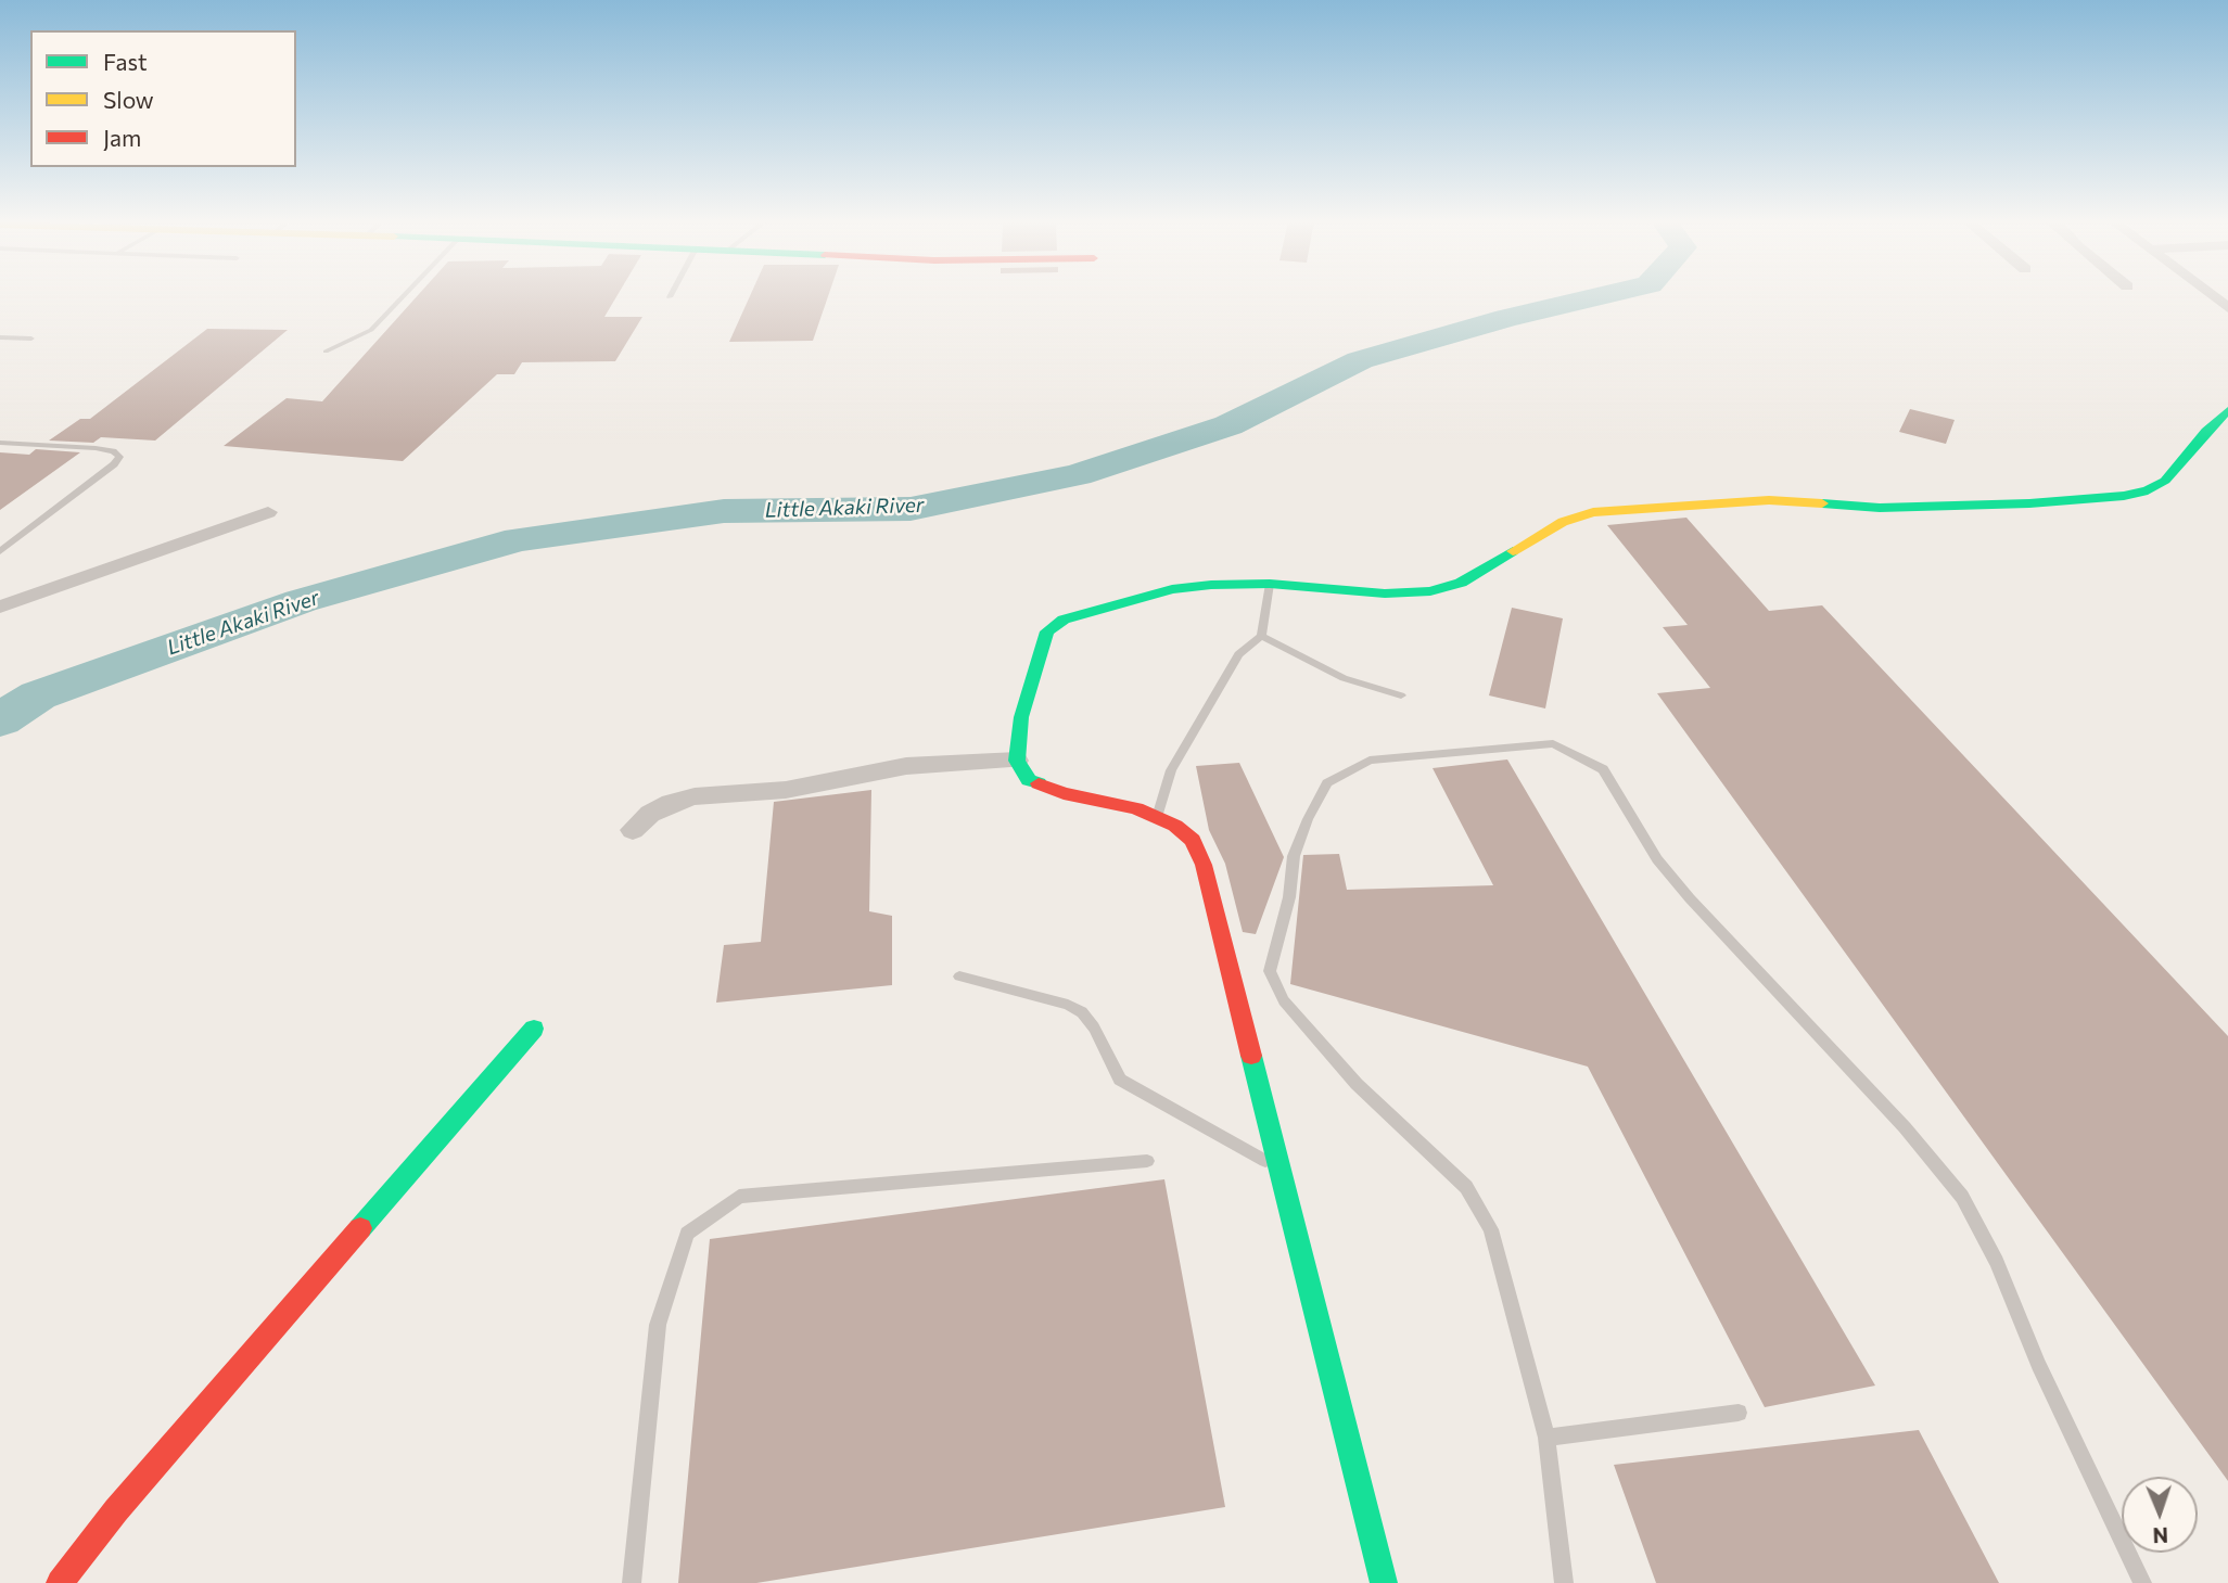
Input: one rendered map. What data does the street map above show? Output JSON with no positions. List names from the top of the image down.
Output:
{
  "water": ["Little Akaki River"],
  "legend": ["Fast", "Slow", "Jam"],
  "north": "bottom"
}
